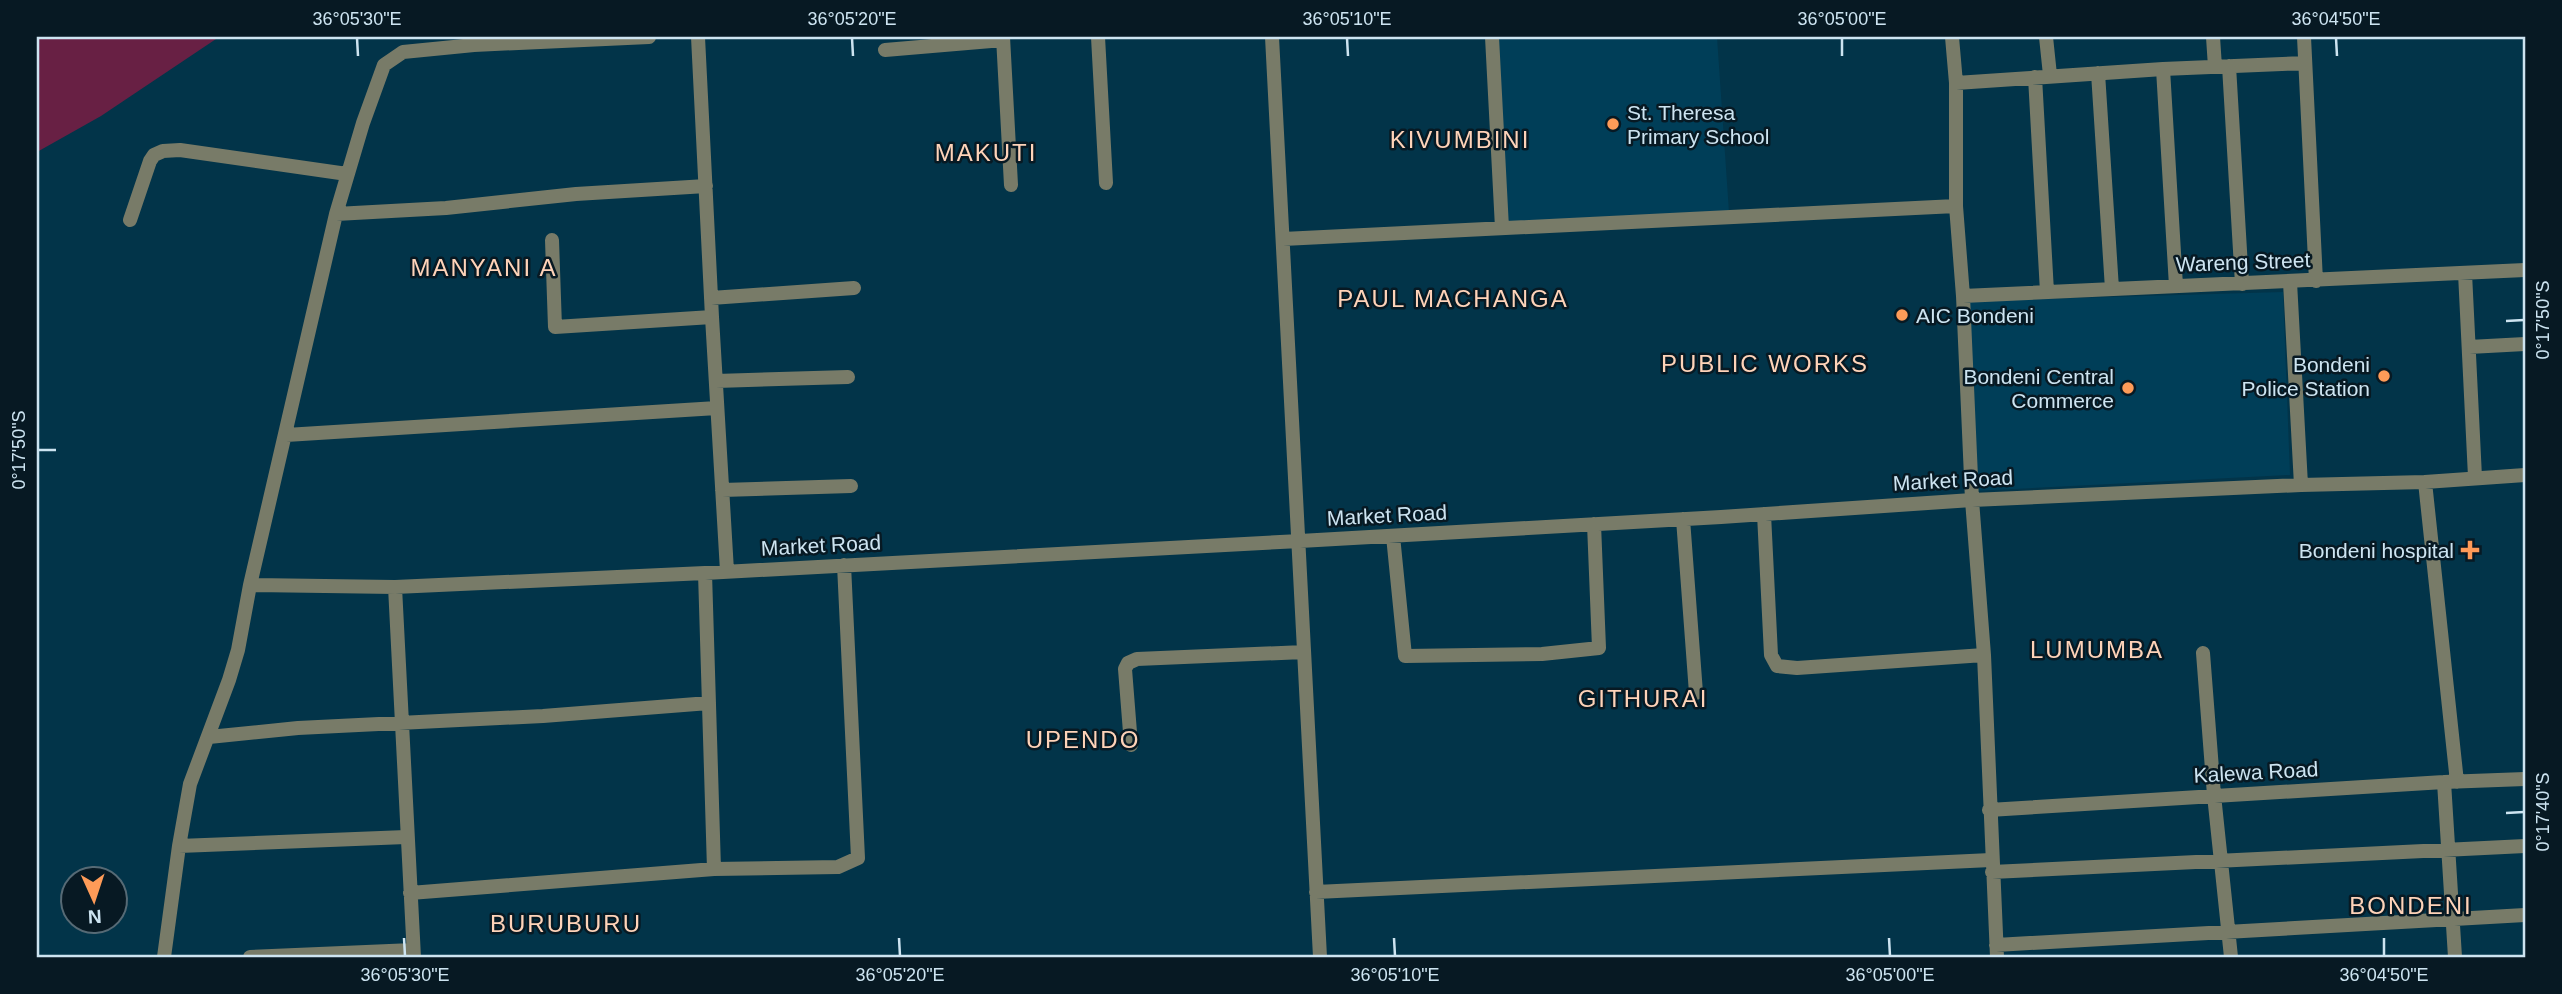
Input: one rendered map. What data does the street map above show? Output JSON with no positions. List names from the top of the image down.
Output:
{
  "streets": {
    "street": ["Wareng Street", "Market Road", "Kalewa Road"]
  },
  "districts": [
    "KIVUMBINI",
    "MAKUTI",
    "MANYANI A",
    "PAUL MACHANGA",
    "PUBLIC WORKS",
    "LUMUMBA",
    "GITHURAI",
    "UPENDO",
    "BONDENI",
    "BURUBURU"
  ],
  "places": {
    "other": [
      "St. Theresa Primary School",
      "AIC Bondeni",
      "Bondeni Police Station",
      "Bondeni Central Commerce"
    ],
    "health": ["Bondeni hospital"]
  },
  "north": "bottom",
  "coordinates": [
    "36°05'30\"E",
    "36°05'20\"E",
    "36°05'10\"E",
    "36°05'00\"E",
    "36°04'50\"E",
    "0°17'50\"S",
    "0°17'40\"S"
  ]
}
